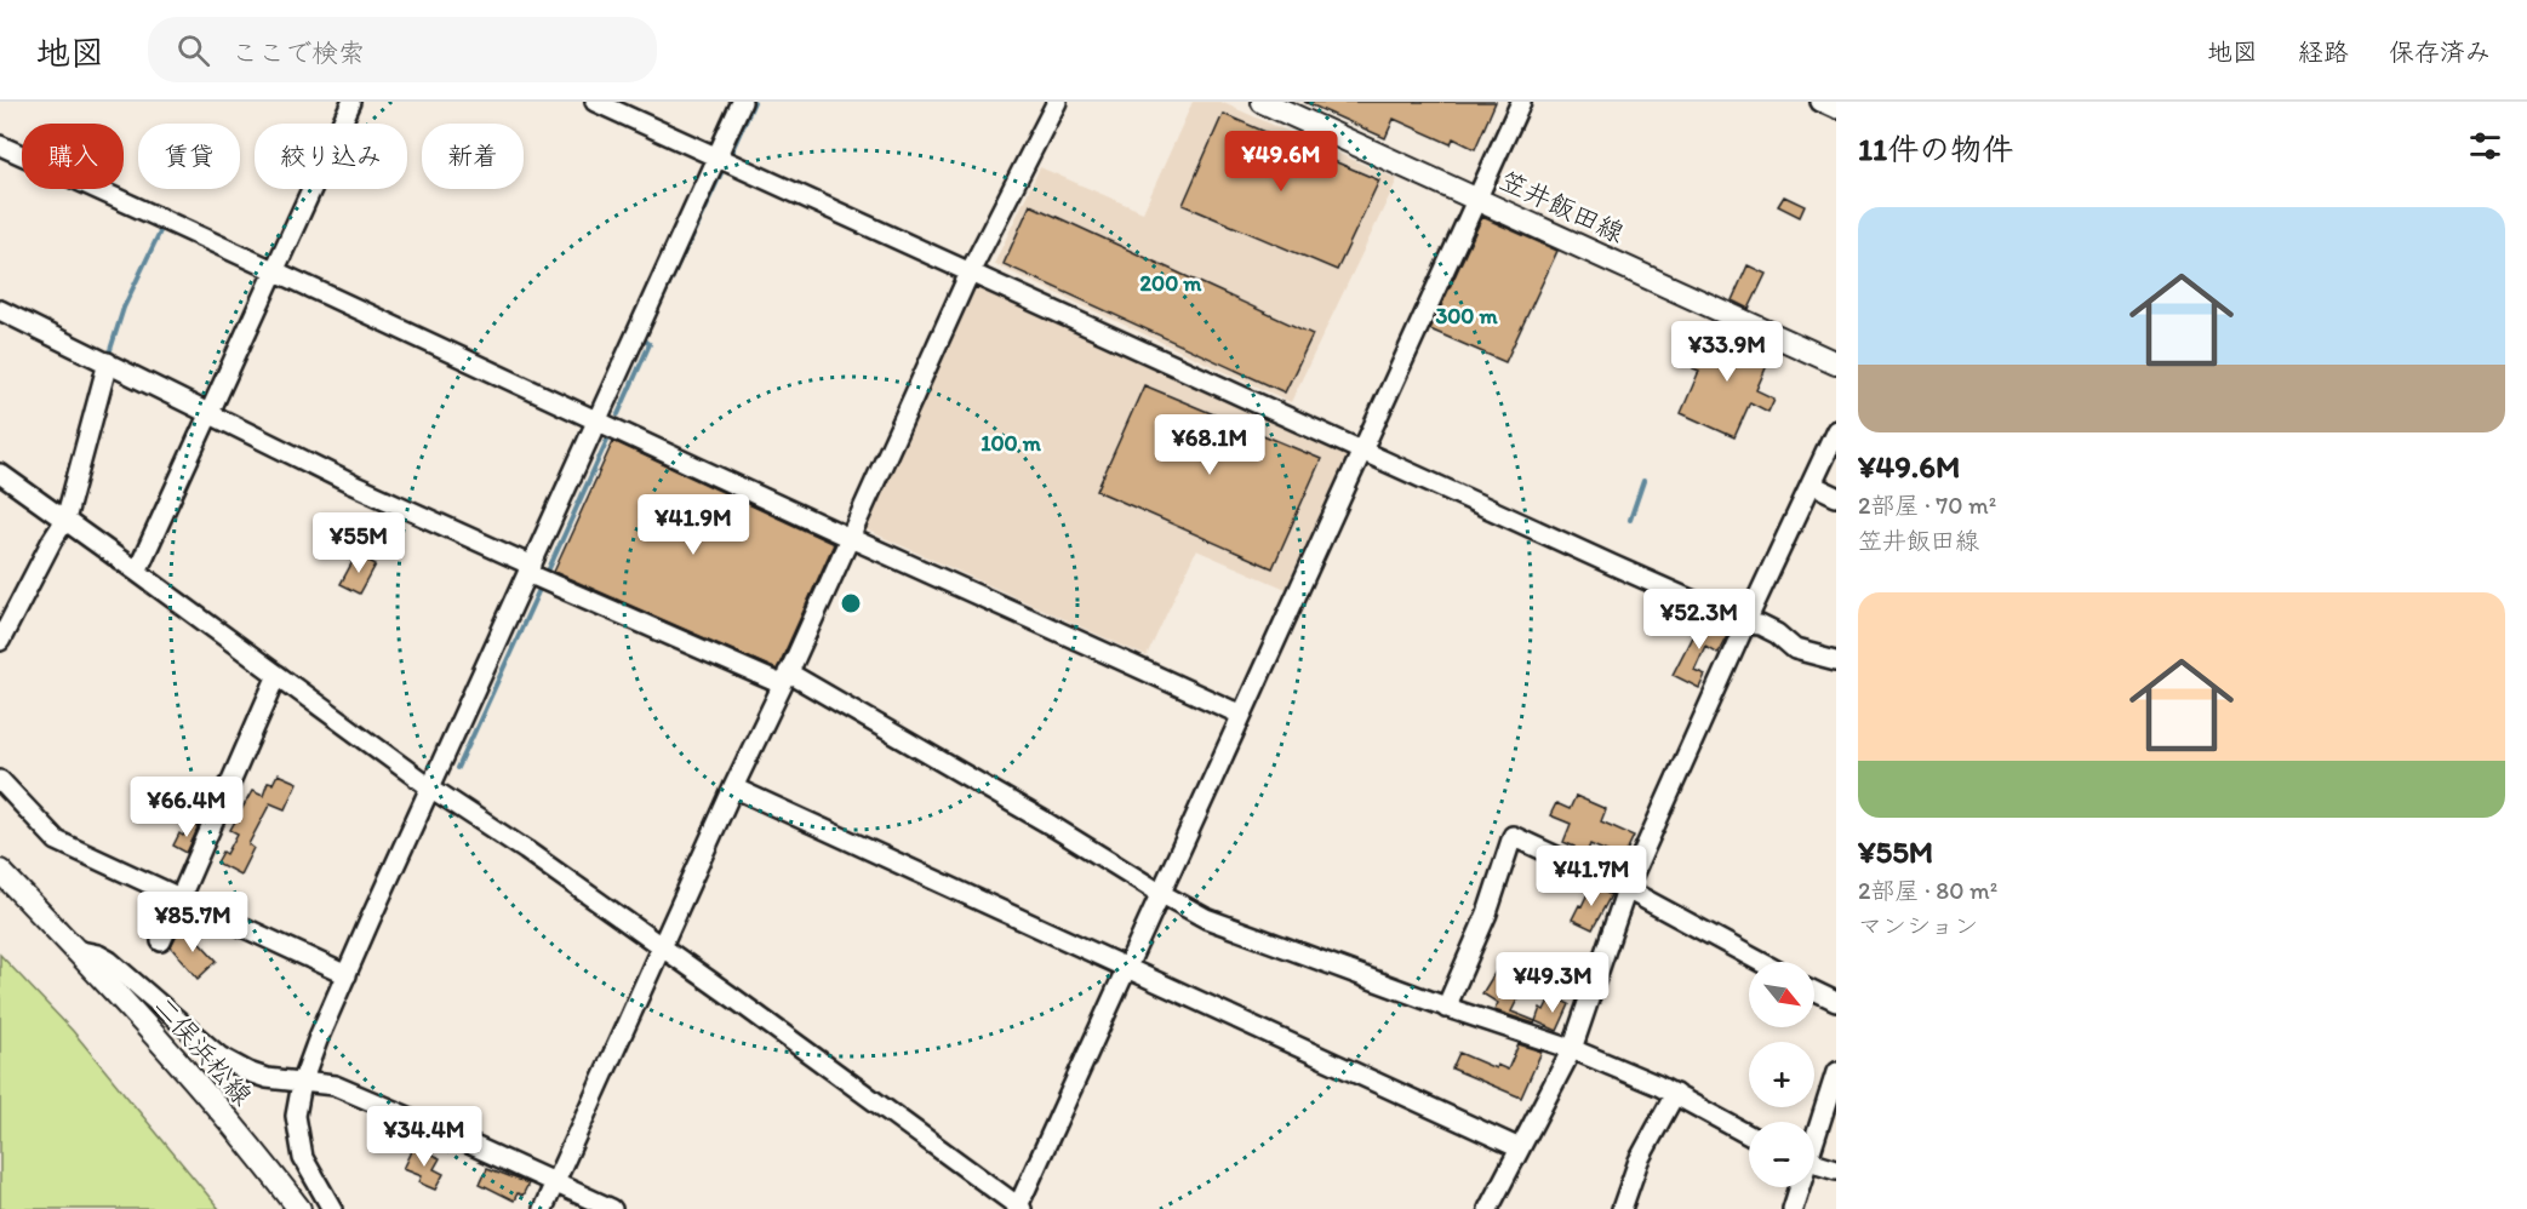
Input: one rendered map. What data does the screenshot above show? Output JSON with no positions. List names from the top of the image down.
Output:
{
  "streets": {
    "main road": ["笠井飯田線", "二俣浜松線"]
  },
  "north": "bottom right",
  "page": {
    "header": "地図",
    "search": "ここで検索",
    "nav": ["地図", "経路", "保存済み"],
    "heading": "11件の物件",
    "chip": [
      "購入",
      "賃貸",
      "絞り込み",
      "新着"
    ],
    "price": [
      "¥49.6M",
      "¥33.9M",
      "¥68.1M",
      "¥41.9M",
      "¥55M",
      "¥52.3M",
      "¥66.4M",
      "¥41.7M",
      "¥85.7M",
      "¥49.3M",
      "¥34.4M"
    ],
    "list": [
      {
        "name": "¥49.6M",
        "note": "2部屋 · 70 m² · 笠井飯田線"
      },
      {
        "name": "¥55M",
        "note": "2部屋 · 80 m² · マンション"
      }
    ],
    "map_buttons": ["+", "−"]
  },
  "rings": ["200 m", "300 m", "100 m"]
}
